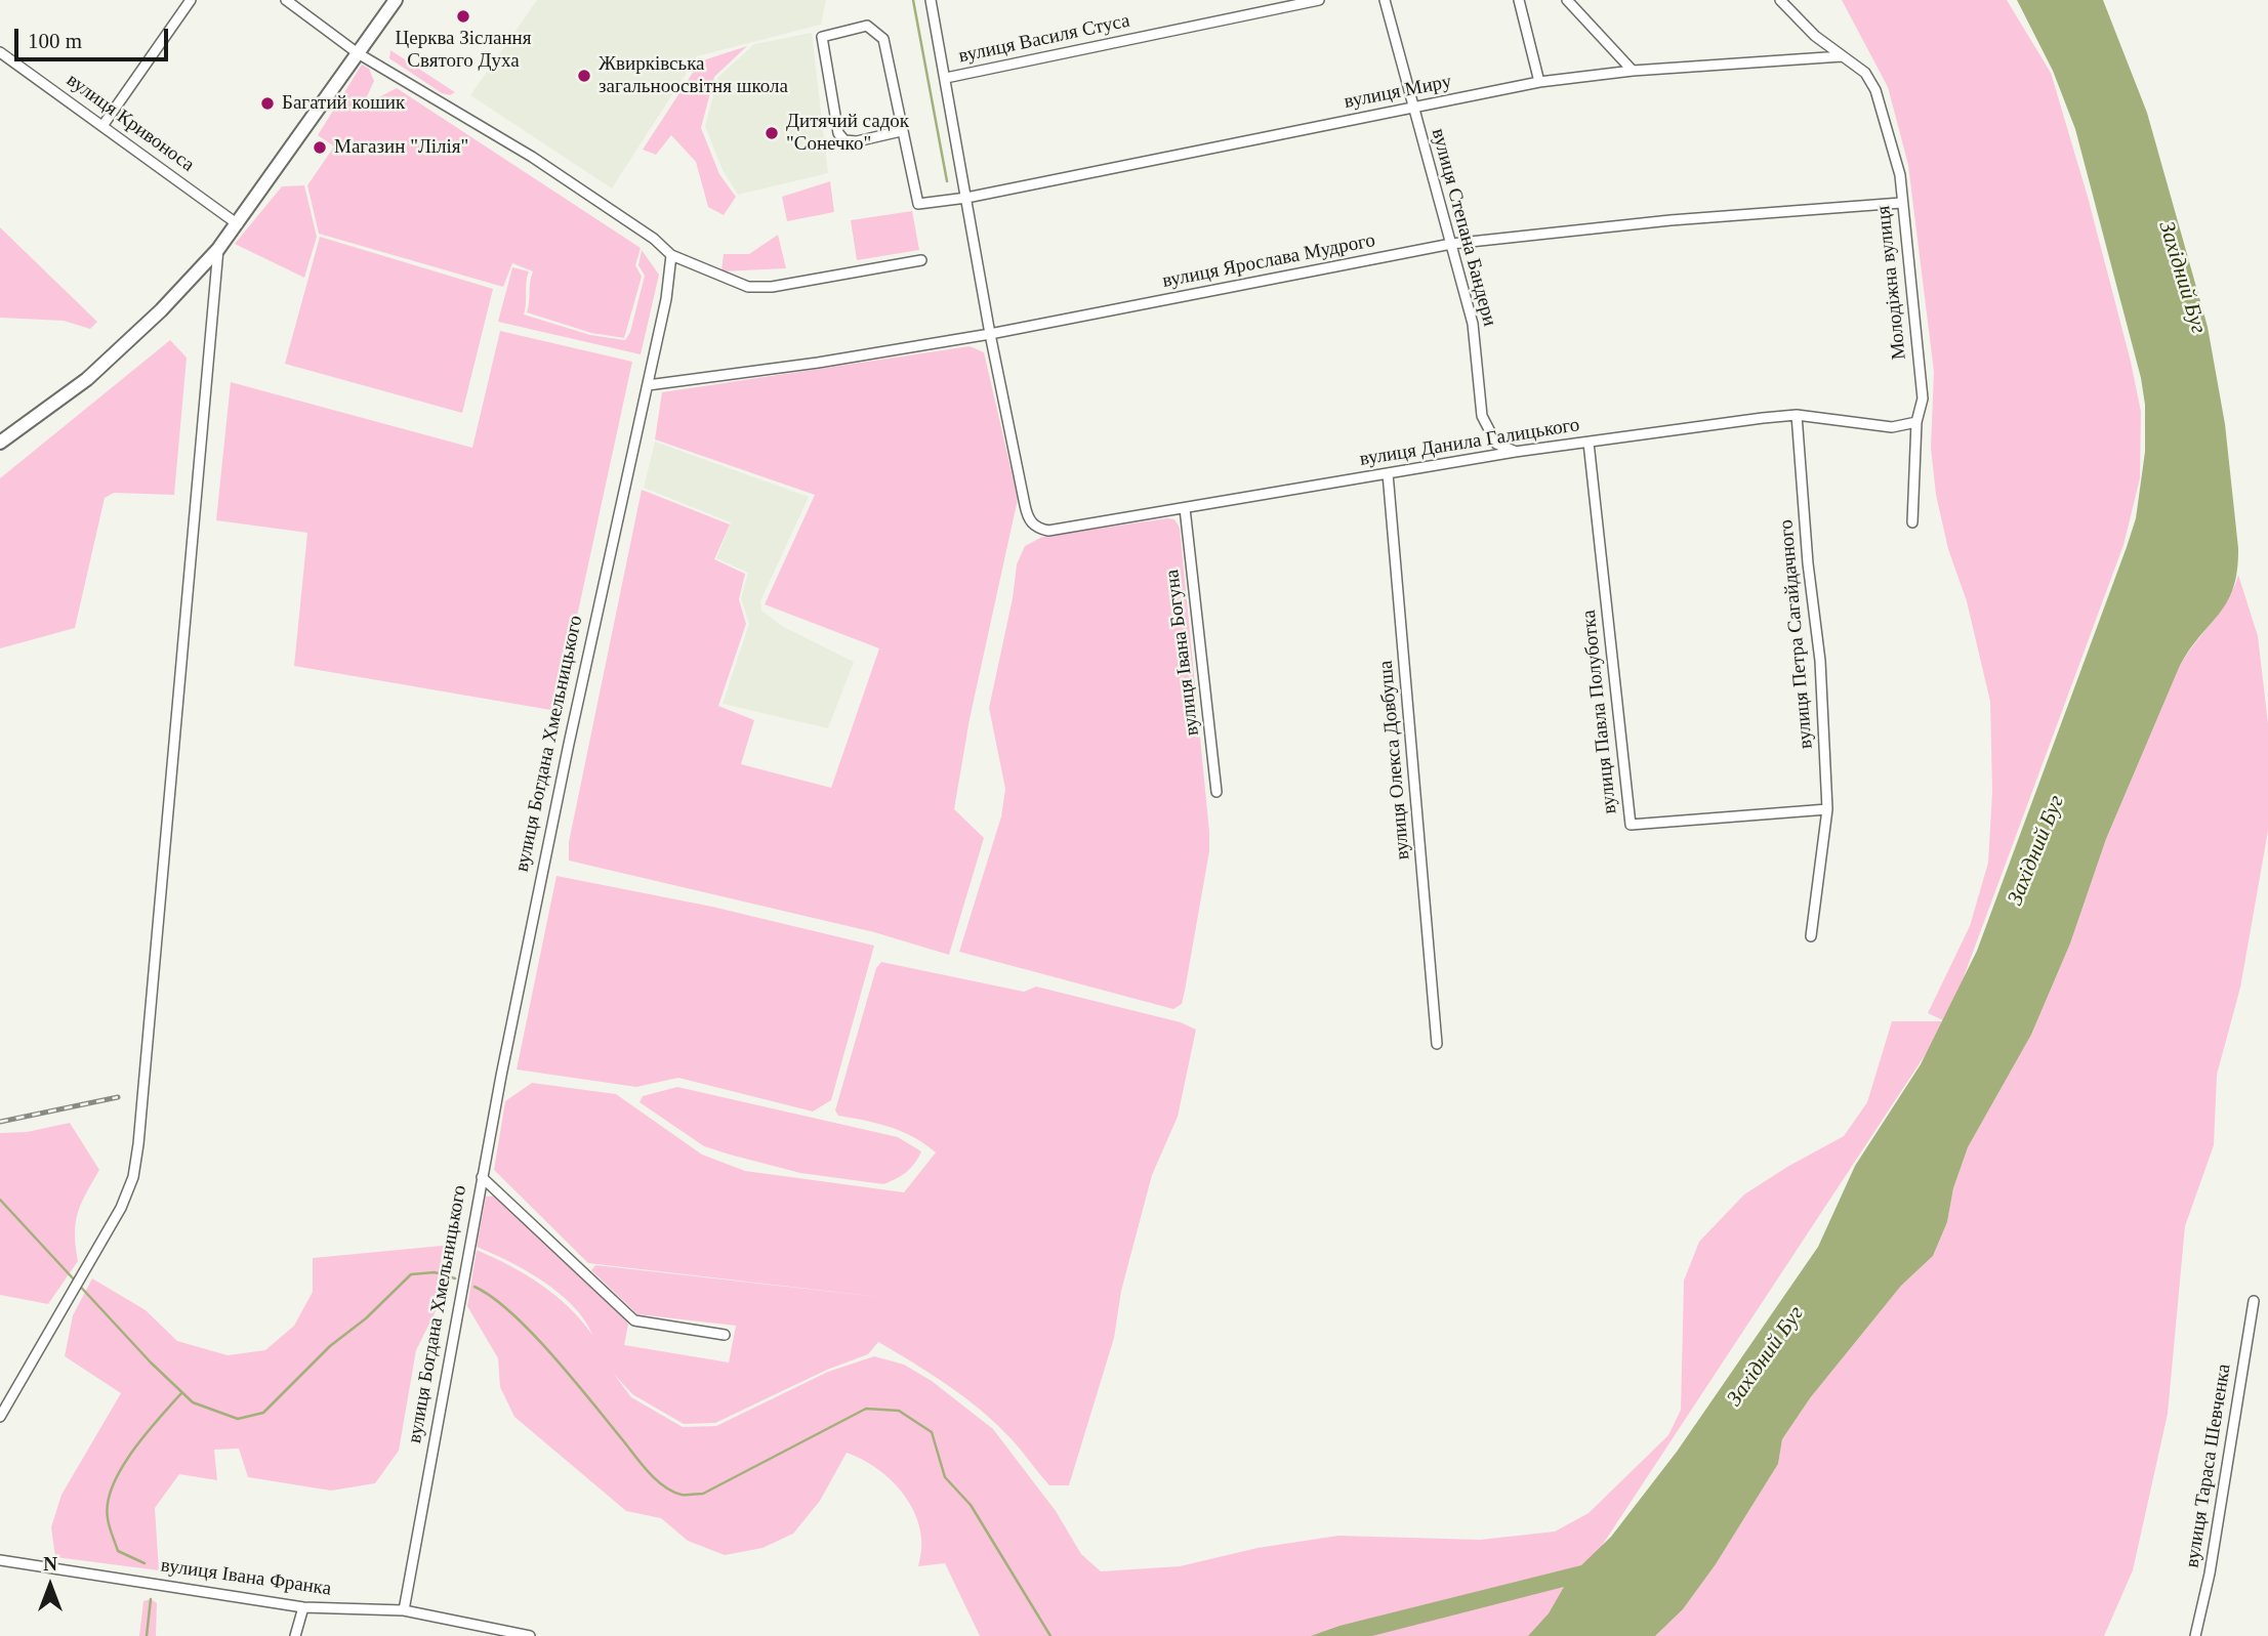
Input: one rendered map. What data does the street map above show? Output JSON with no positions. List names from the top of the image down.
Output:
{
  "streets": {
    "street": [
      "вулиця Василя Стуса",
      "вулиця Миру",
      "вулиця Кривоноса",
      "вулиця Степана Бандери",
      "вулиця Ярослава Мудрого",
      "Молодіжна вулиця",
      "вулиця Данила Галицького",
      "вулиця Петра Сагайдачного",
      "вулиця Івана Богуна",
      "вулиця Павла Полуботка",
      "вулиця Богдана Хмельницького",
      "вулиця Олекса Довбуша",
      "вулиця Тараса Шевченка",
      "вулиця Івана Франка"
    ]
  },
  "crossings": [
    ["вулиця Миру", "вулиця Степана Бандери"],
    ["вулиця Миру", "Молодіжна вулиця"],
    ["вулиця Степана Бандери", "вулиця Ярослава Мудрого"],
    ["вулиця Степана Бандери", "вулиця Данила Галицького"],
    ["вулиця Ярослава Мудрого", "Молодіжна вулиця"],
    ["вулиця Ярослава Мудрого", "вулиця Данила Галицького"],
    ["вулиця Ярослава Мудрого", "вулиця Богдана Хмельницького"],
    ["Молодіжна вулиця", "вулиця Данила Галицького"],
    ["вулиця Данила Галицького", "вулиця Петра Сагайдачного"],
    ["вулиця Данила Галицького", "вулиця Івана Богуна"],
    ["вулиця Данила Галицького", "вулиця Павла Полуботка"],
    ["вулиця Данила Галицького", "вулиця Олекса Довбуша"],
    ["вулиця Петра Сагайдачного", "вулиця Павла Полуботка"],
    ["вулиця Богдана Хмельницького", "вулиця Івана Франка"]
  ],
  "water": ["Західний Буг"],
  "places": [
    "Церква Зіслання Святого Духа",
    "Жвирківська загальноосвітня школа",
    "Багатий кошик",
    "Дитячий садок \"Сонечко\"",
    "Магазин \"Лілія\""
  ],
  "scale_bar": "100 m",
  "north": "top"
}
